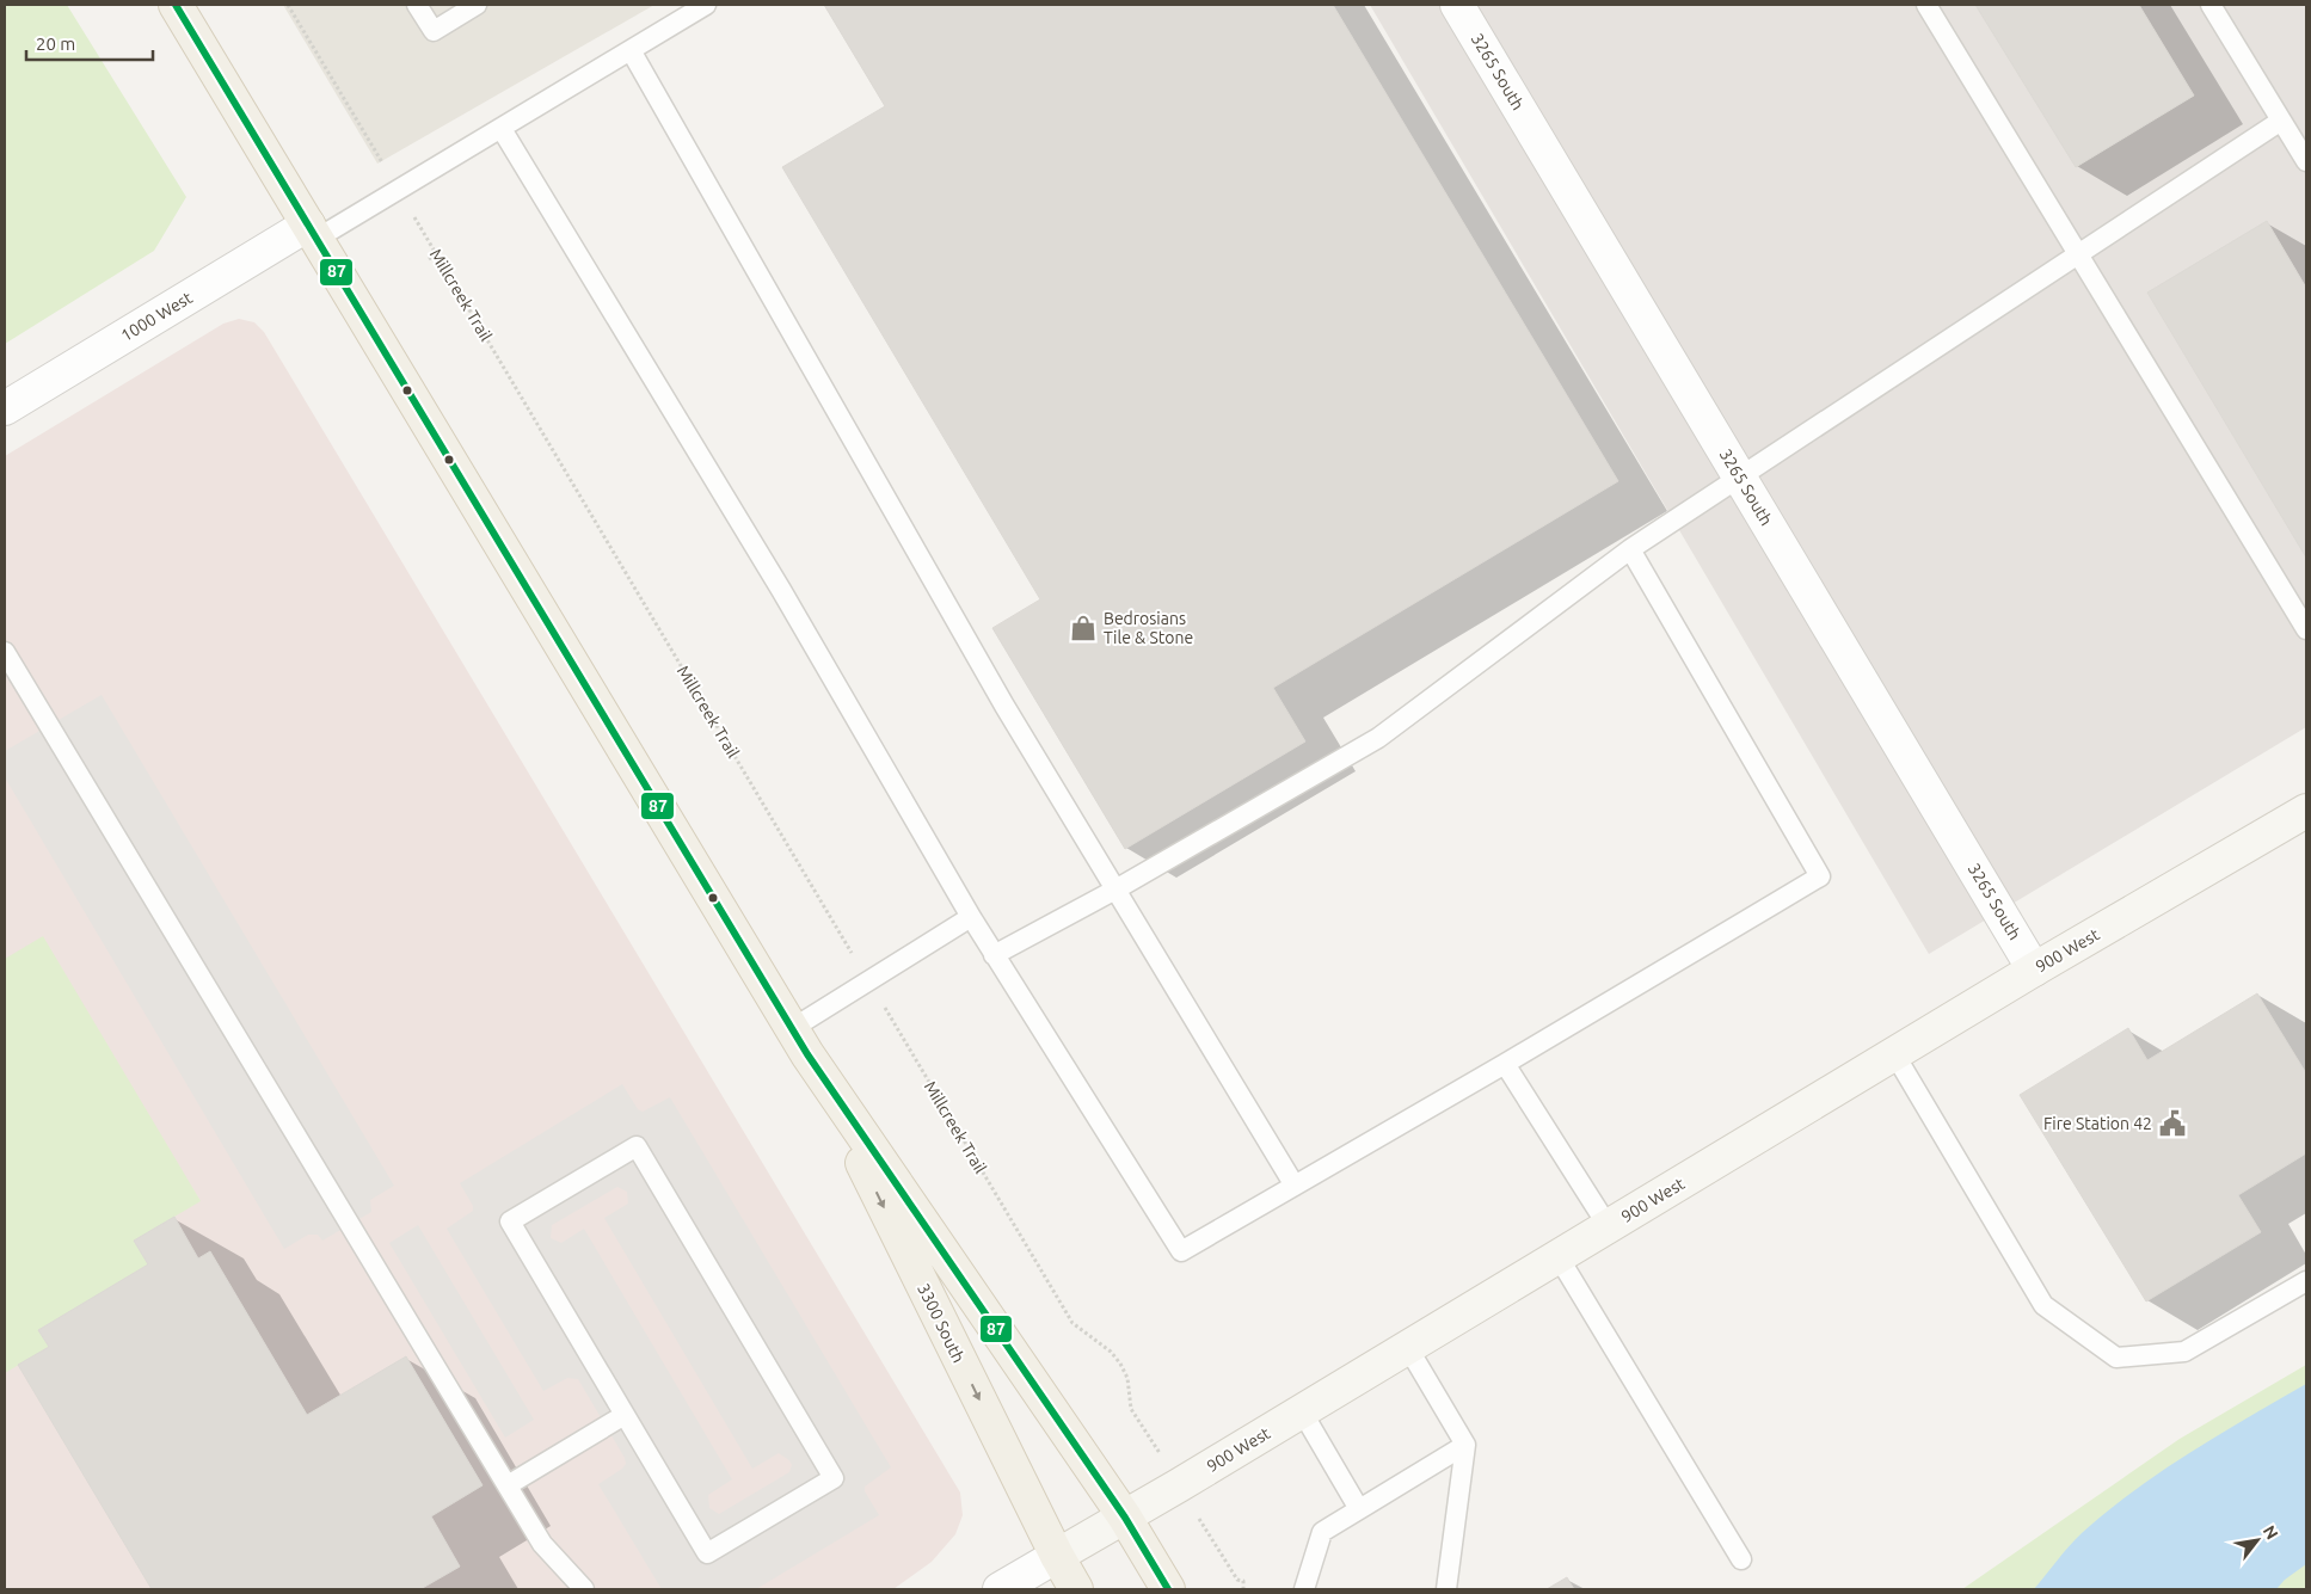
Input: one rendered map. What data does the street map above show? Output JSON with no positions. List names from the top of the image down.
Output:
{
  "streets": {
    "main road": ["900 West", "3300 South"],
    "street": ["3265 South", "1000 West"],
    "path": ["Millcreek Trail"]
  },
  "crossings": [
    ["3265 South", "900 West"],
    ["1000 West", "3300 South"],
    ["900 West", "3300 South"]
  ],
  "places": {
    "shop": ["Bedrosians Tile & Stone"],
    "public building": ["Fire Station 42"]
  },
  "lines": ["transit line 87"],
  "scale_bar": "20 m",
  "north": "top right"
}
